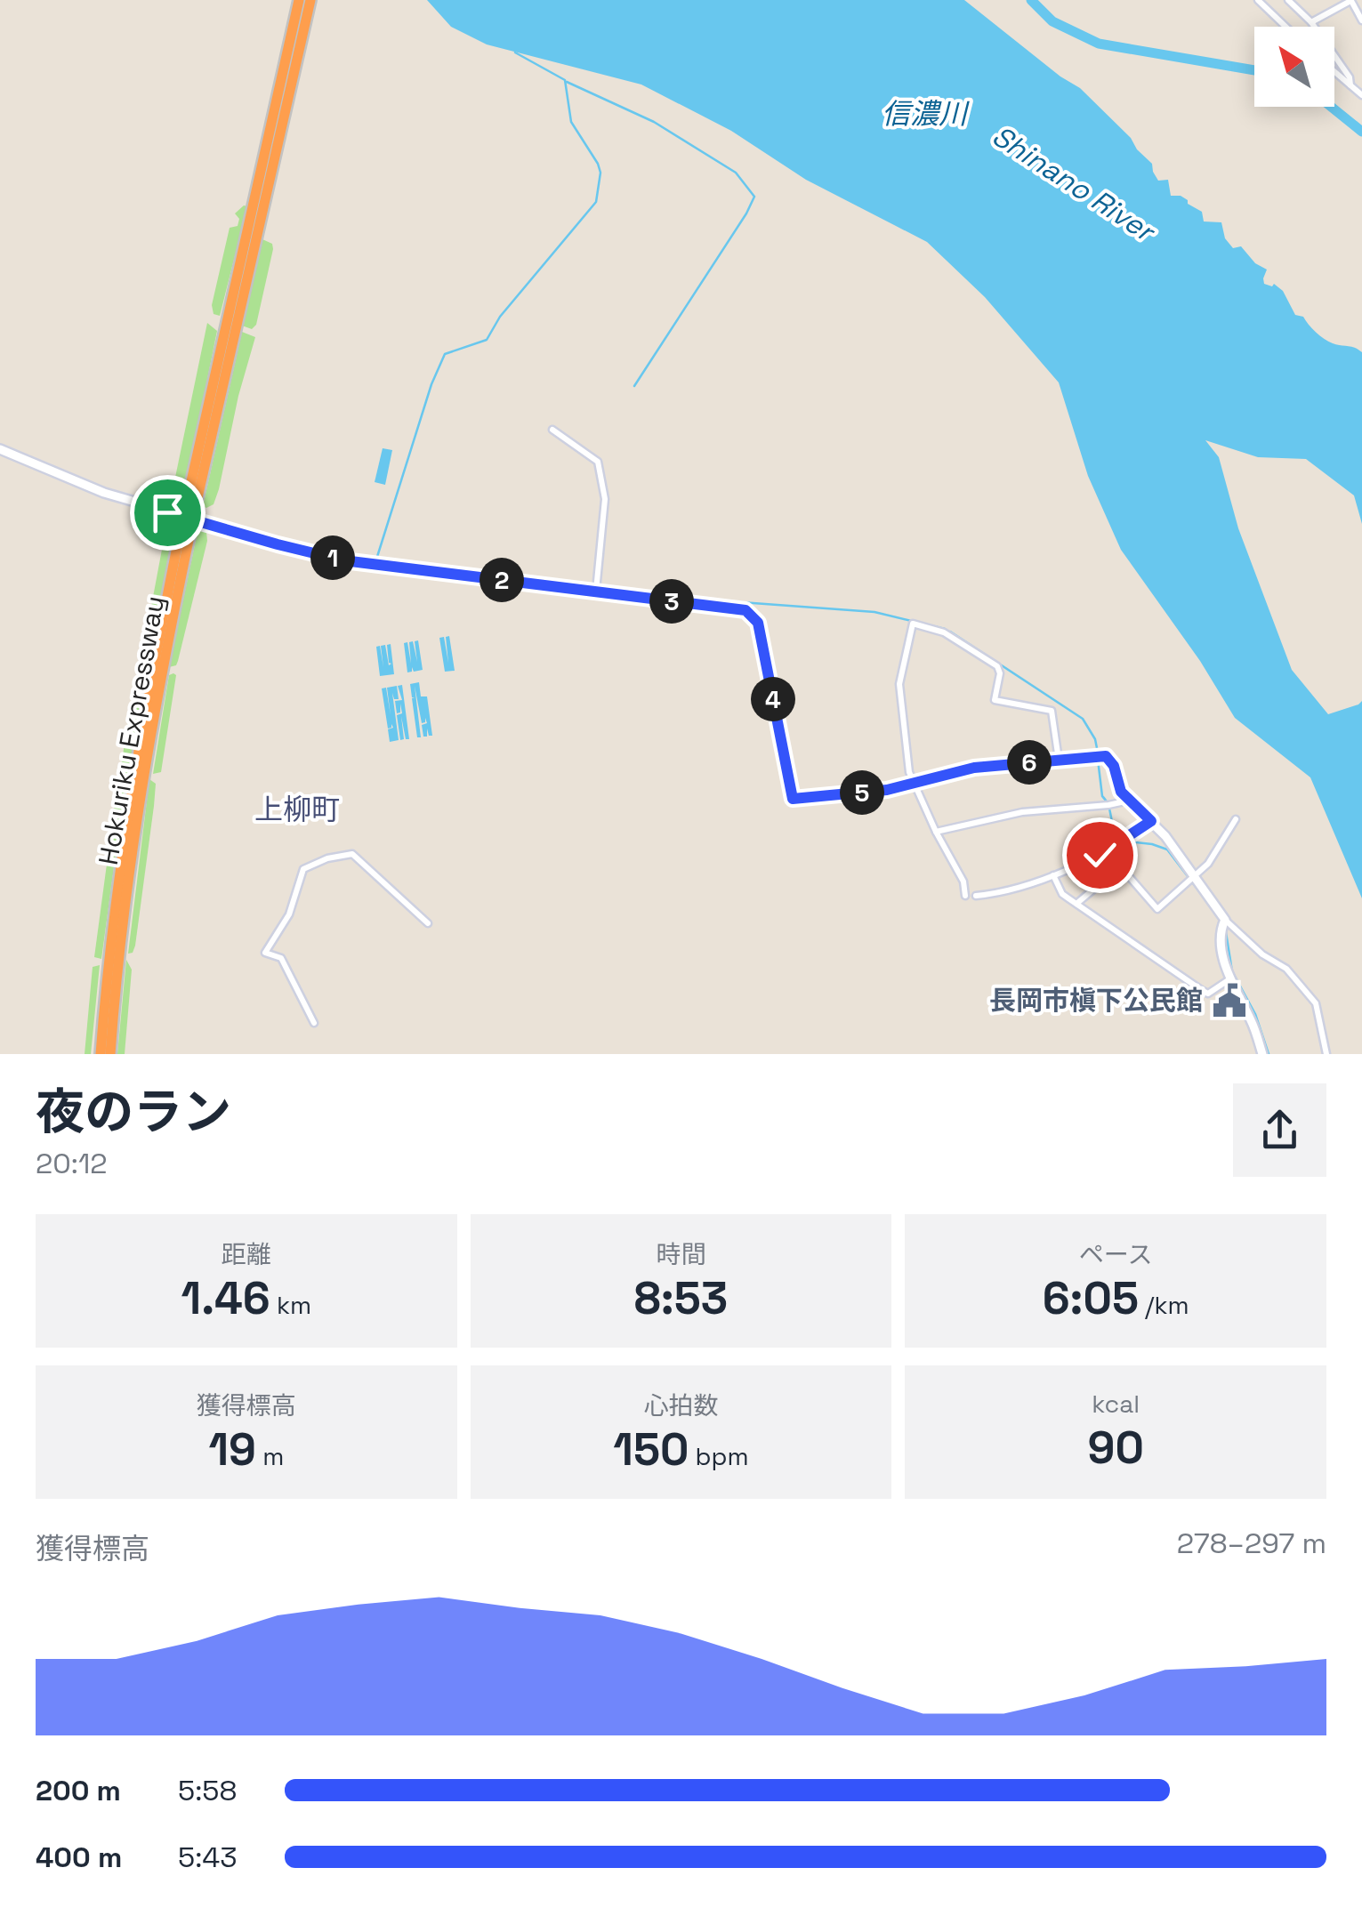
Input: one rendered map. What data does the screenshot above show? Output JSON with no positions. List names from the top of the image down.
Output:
{
  "streets": {
    "highway": ["Hokuriku Expressway"]
  },
  "districts": ["上柳町"],
  "water": ["信濃川", "Shinano River"],
  "places": {
    "public building": ["長岡市槇下公民館"]
  },
  "north": "top left",
  "page": {
    "pins": [
      "1",
      "2",
      "3",
      "4",
      "6",
      "5"
    ],
    "heading": ["夜のラン", "20:12"],
    "stats": [
      ["距離", "1.46 km"],
      ["時間", "8:53"],
      ["ペース", "6:05 /km"],
      ["獲得標高", "19 m"],
      ["心拍数", "150 bpm"],
      ["kcal", "90"]
    ],
    "chart": ["獲得標高", "278–297 m"],
    "list": [
      {
        "name": "200 m",
        "note": "5:58"
      },
      {
        "name": "400 m",
        "note": "5:43"
      }
    ]
  }
}
